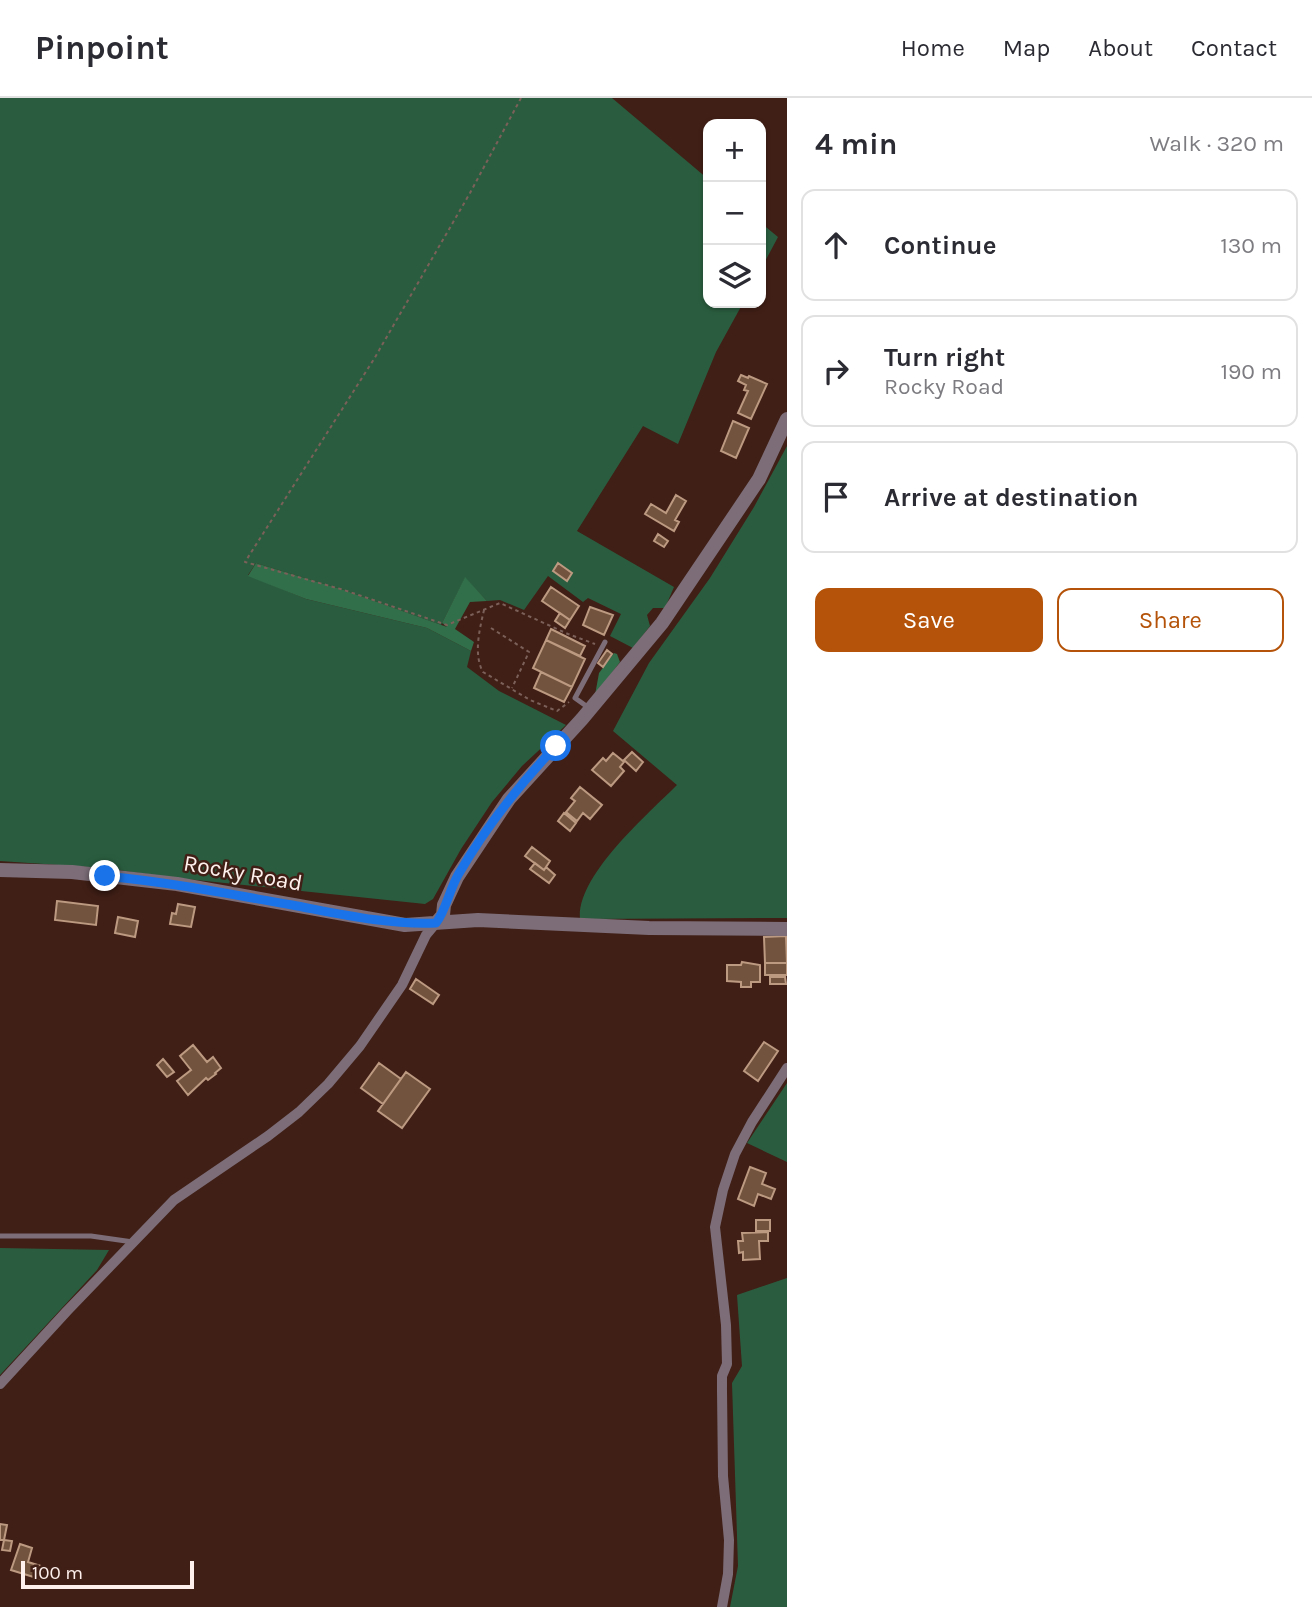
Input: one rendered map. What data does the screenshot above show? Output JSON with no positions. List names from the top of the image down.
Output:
{
  "streets": {
    "street": ["Rocky Road"]
  },
  "scale_bar": "100 m",
  "page": {
    "header": "Pinpoint",
    "nav": [
      "Home",
      "Map",
      "About",
      "Contact"
    ],
    "heading": ["4 min", "Walk · 320 m"],
    "map_buttons": ["+", "−"],
    "list": [
      ["Continue", "130 m"],
      ["Turn right", "Rocky Road", "190 m"],
      "Arrive at destination"
    ],
    "buttons": ["Save", "Share"],
    "scale": "100 m"
  }
}
